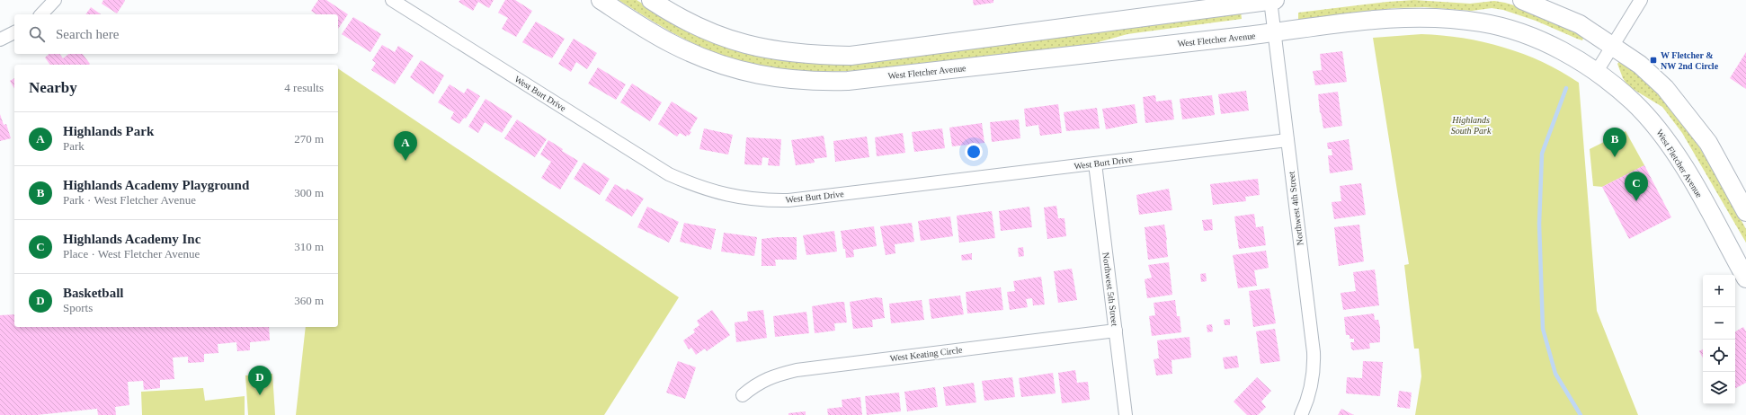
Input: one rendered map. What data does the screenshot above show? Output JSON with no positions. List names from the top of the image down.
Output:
{
  "streets": {
    "main road": ["West Fletcher Avenue"],
    "street": [
      "West Burt Drive",
      "Northwest 4th Street",
      "Northwest 5th Street",
      "West Keating Circle"
    ]
  },
  "crossings": [
    ["West Fletcher Avenue", "Northwest 4th Street"],
    ["West Burt Drive", "Northwest 4th Street"],
    ["West Burt Drive", "Northwest 5th Street"],
    ["Northwest 5th Street", "West Keating Circle"]
  ],
  "parks": ["Highlands South Park"],
  "places": {
    "transit": ["W Fletcher & NW 2nd Circle"]
  },
  "page": {
    "search": "Search here",
    "heading": ["Nearby", "4 results"],
    "list": [
      {
        "mark": "A",
        "name": "Highlands Park",
        "note": "Park",
        "value": "270 m"
      },
      {
        "mark": "B",
        "name": "Highlands Academy Playground",
        "note": "Park · West Fletcher Avenue",
        "value": "300 m"
      },
      {
        "mark": "C",
        "name": "Highlands Academy Inc",
        "note": "Place · West Fletcher Avenue",
        "value": "310 m"
      },
      {
        "mark": "D",
        "name": "Basketball",
        "note": "Sports",
        "value": "360 m"
      }
    ],
    "pins": [
      "B",
      "A",
      "C",
      "D"
    ],
    "map_buttons": ["+", "−"]
  }
}
